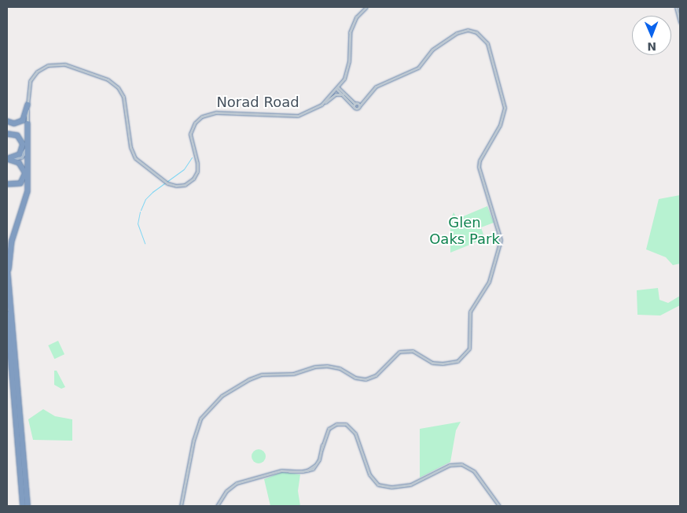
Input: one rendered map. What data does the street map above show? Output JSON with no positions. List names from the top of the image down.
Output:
{
  "streets": {
    "main road": ["Norad Road"]
  },
  "parks": ["Glen Oaks Park"],
  "north": "bottom"
}
